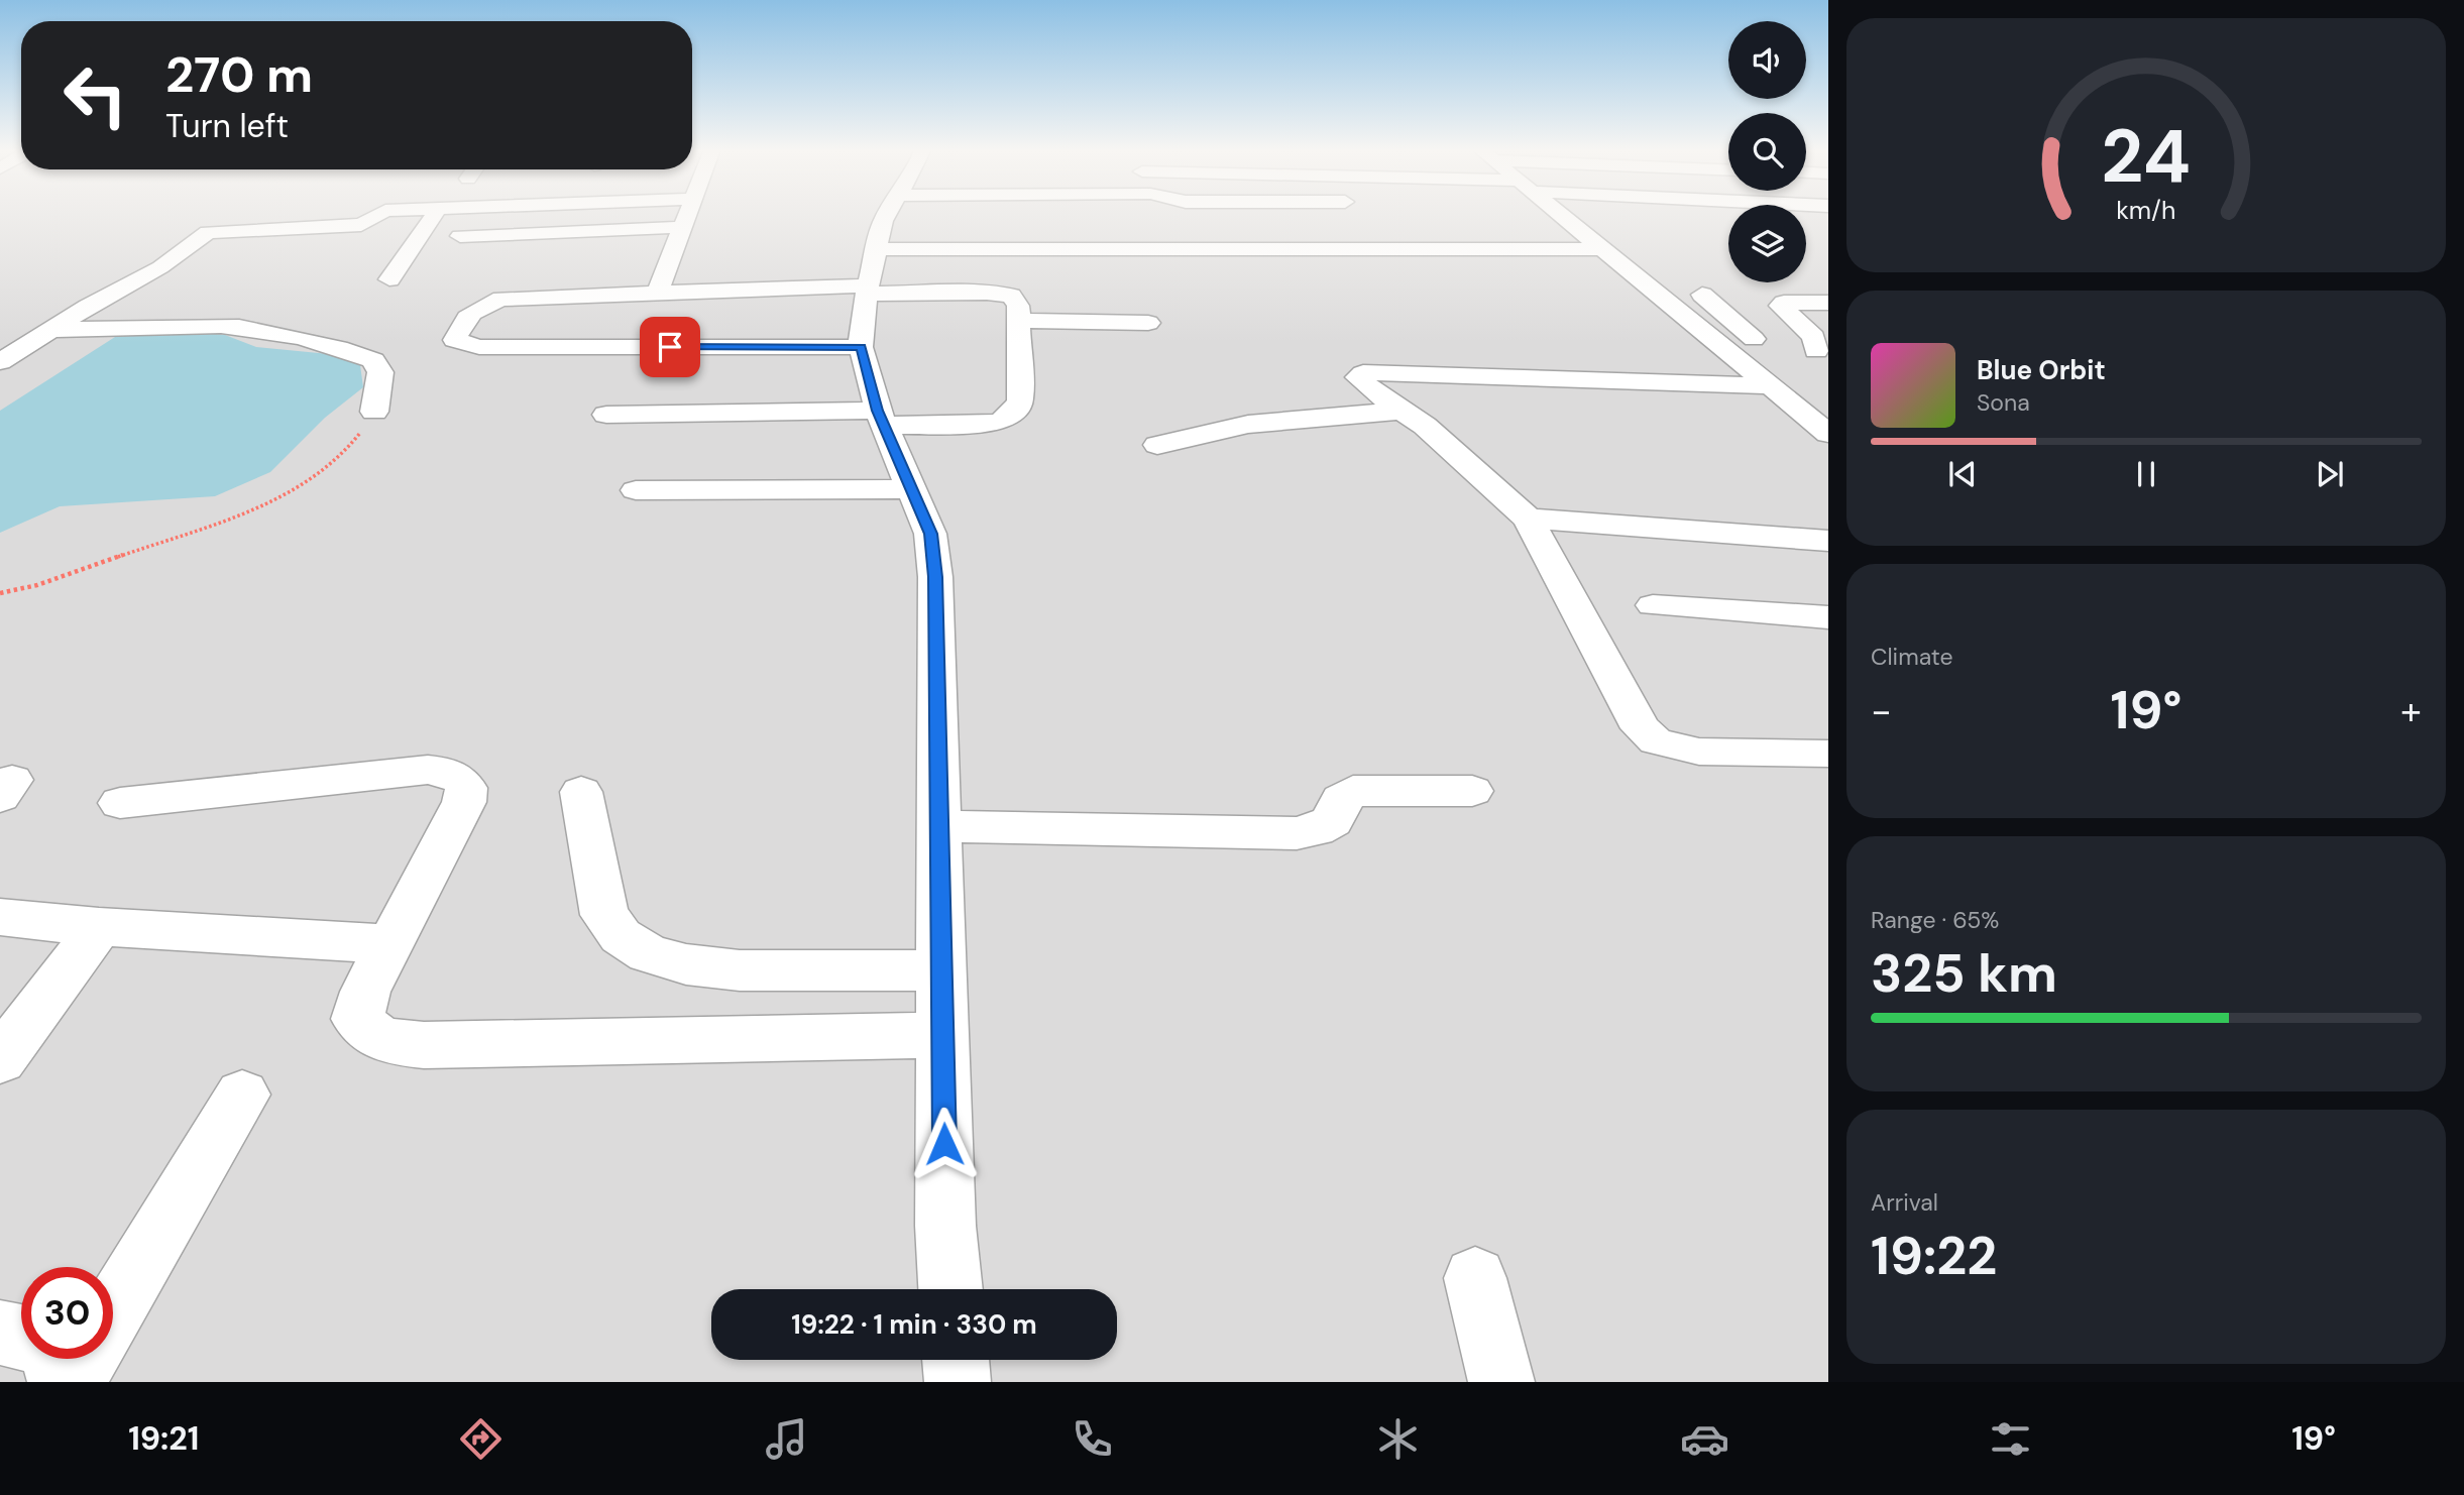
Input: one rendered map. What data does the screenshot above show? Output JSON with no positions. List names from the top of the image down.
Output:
{
  "page": {
    "turn": ["270 m", "Turn left"],
    "song": ["Blue Orbit", "Sona"],
    "tile": [
      "Climate",
      ["Range · 65%", "325 km"],
      ["Arrival", "19:22"]
    ],
    "heat": ["−", "19°", "+"],
    "limit": "30",
    "trip": "19:22 · 1 min · 330 m",
    "tabs": ["19:21", "19°"],
    "gauge": ["24", "km/h"]
  }
}
